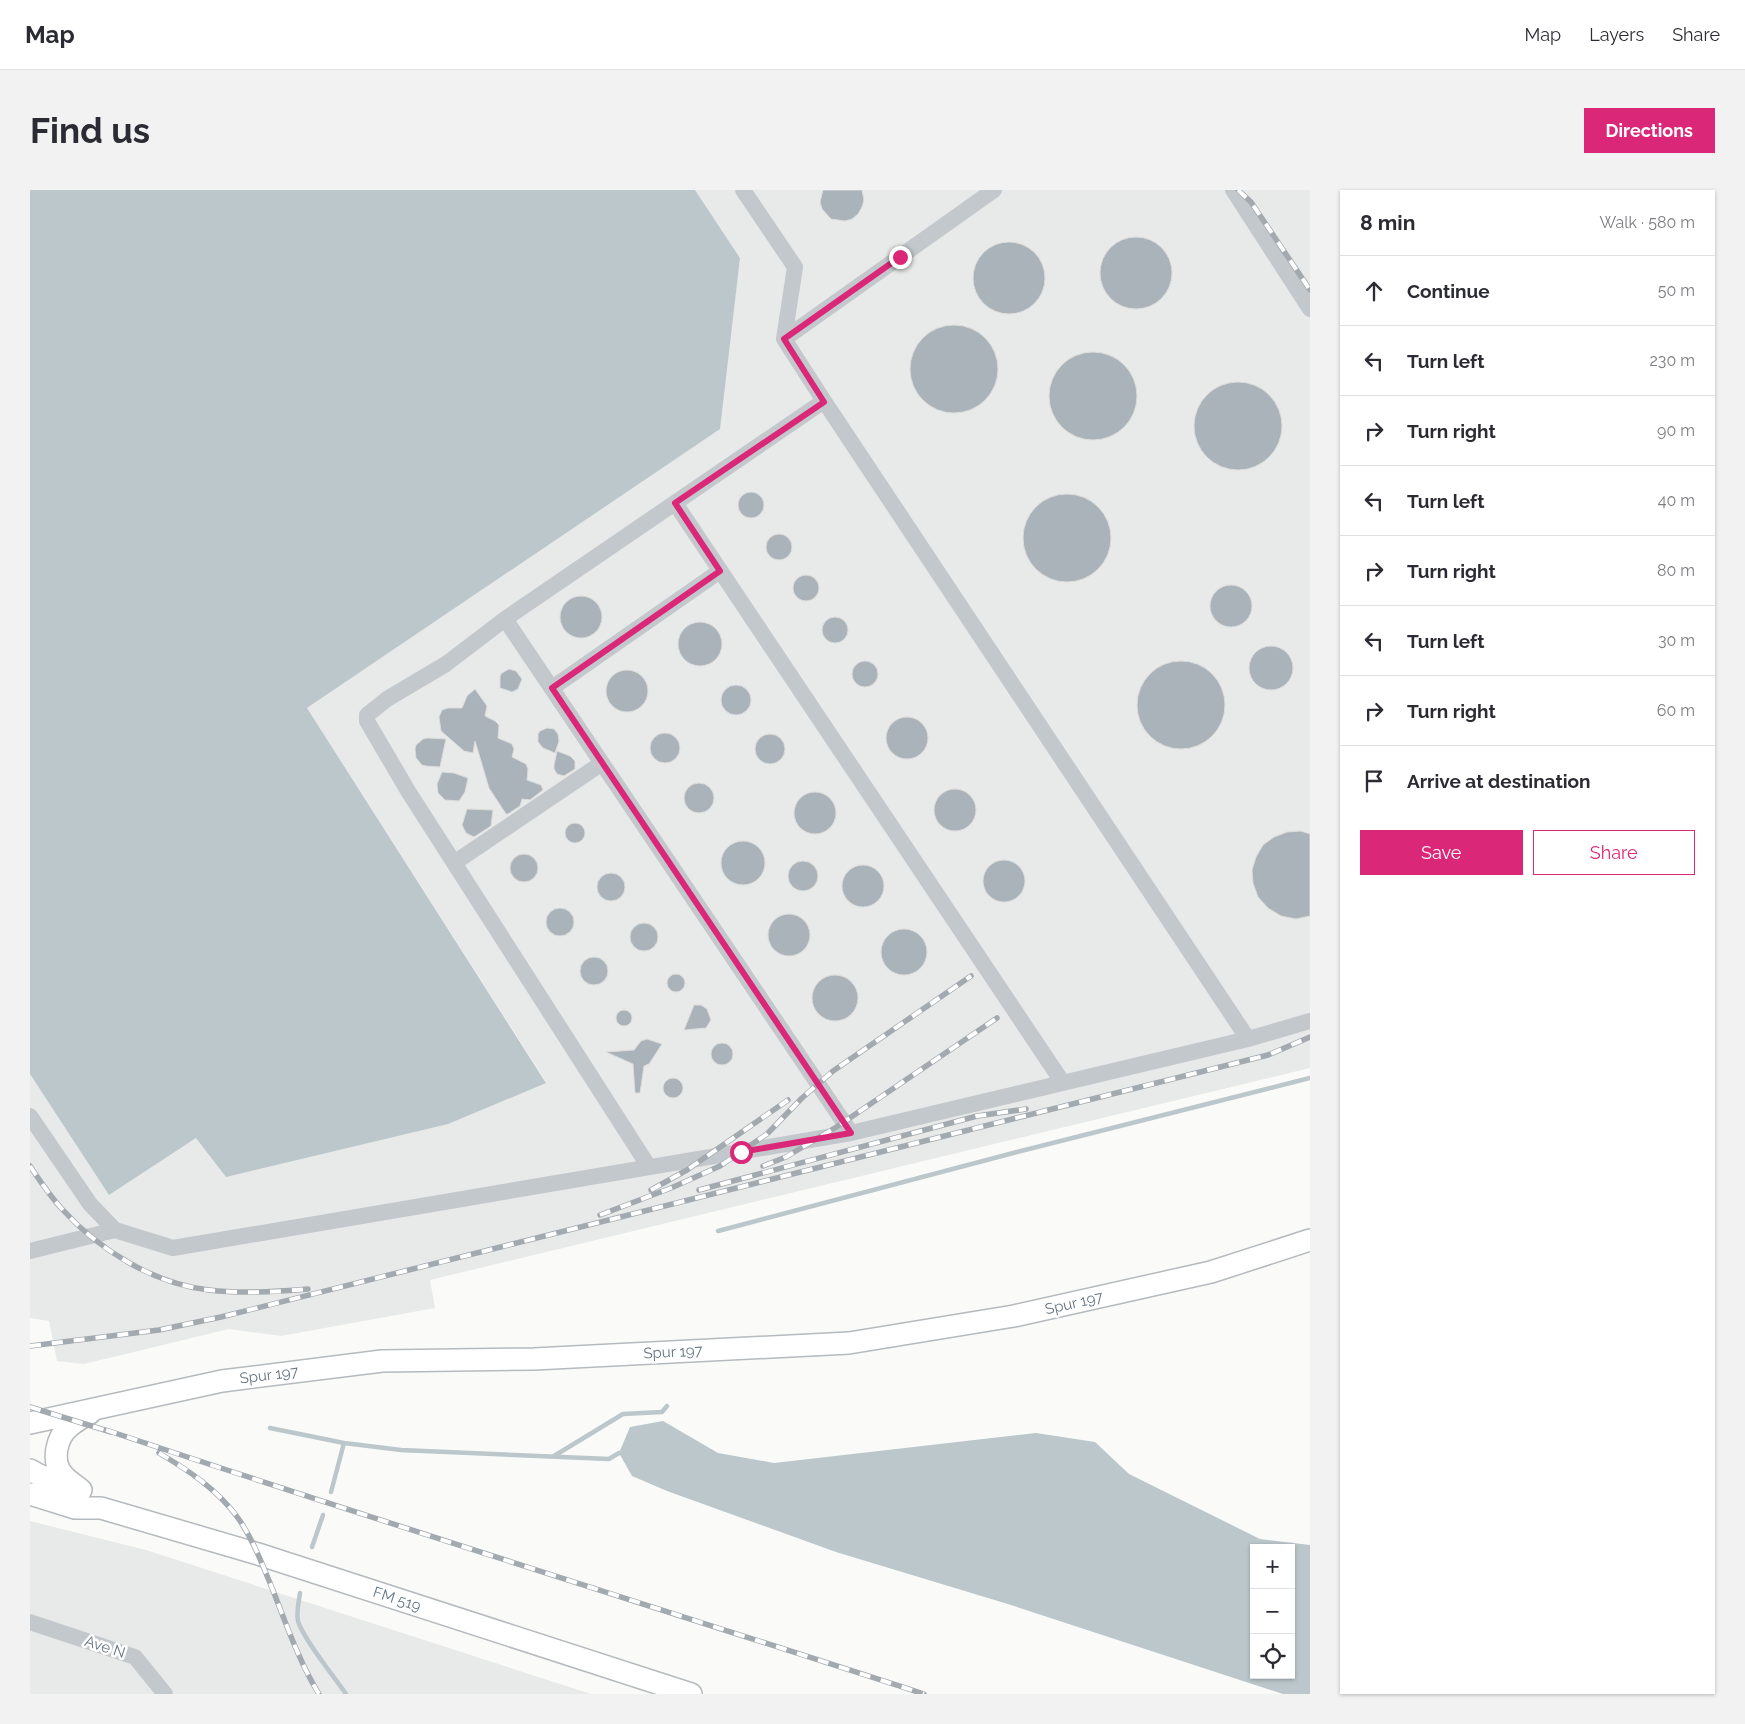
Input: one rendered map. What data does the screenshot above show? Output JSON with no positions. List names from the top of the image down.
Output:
{
  "streets": {
    "main road": ["Spur 197", "FM 519"],
    "street": ["Ave N"]
  },
  "page": {
    "header": "Map",
    "nav": ["Map", "Layers", "Share"],
    "buttons": [
      "Directions",
      ["Save", "Share"]
    ],
    "title": "Find us",
    "heading": ["8 min", "Walk · 580 m"],
    "list": [
      ["Continue", "50 m"],
      ["Turn left", "230 m"],
      ["Turn right", "90 m"],
      ["Turn left", "40 m"],
      ["Turn right", "80 m"],
      ["Turn left", "30 m"],
      ["Turn right", "60 m"],
      "Arrive at destination"
    ],
    "map_buttons": ["+", "−"]
  }
}
